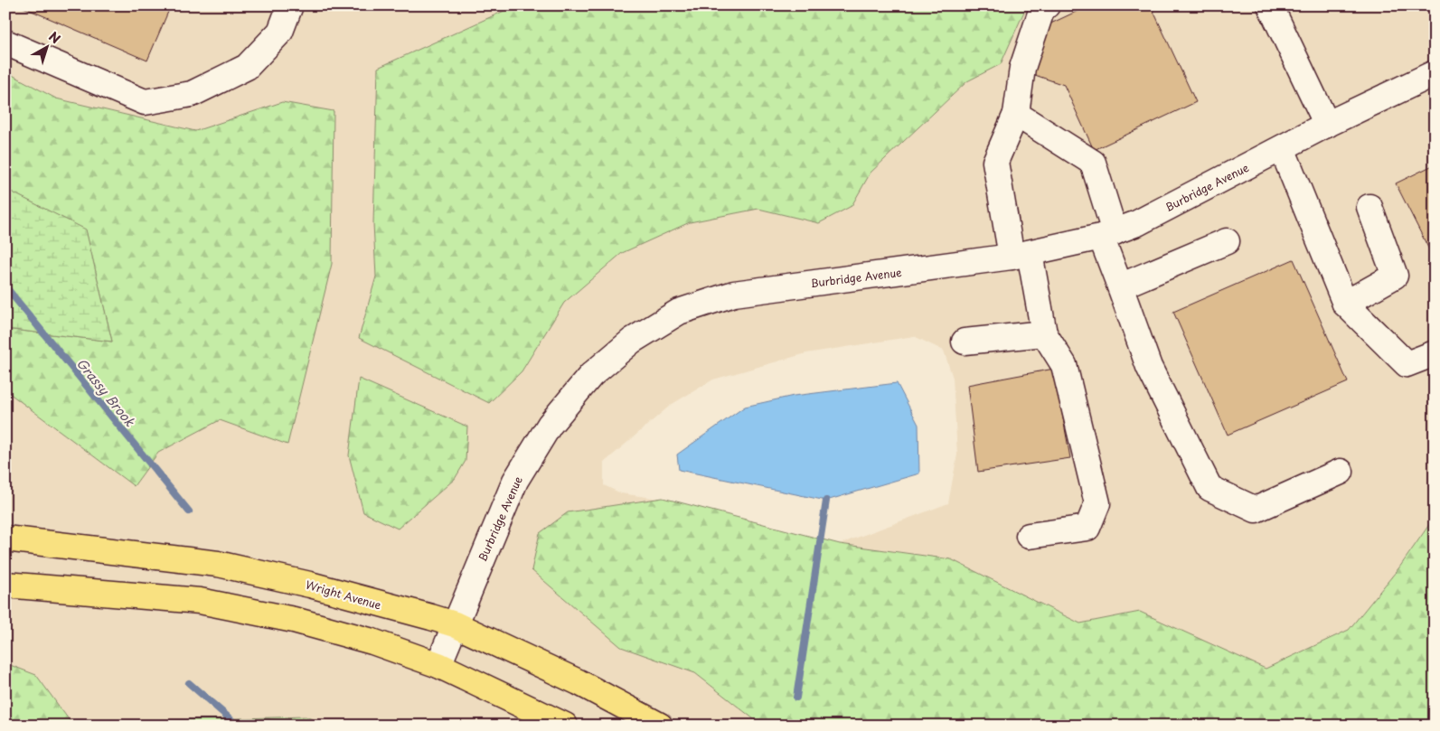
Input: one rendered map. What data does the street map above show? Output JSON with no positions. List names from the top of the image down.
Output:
{
  "streets": {
    "main road": ["Wright Avenue"],
    "street": ["Burbridge Avenue"]
  },
  "crossings": [
    ["Burbridge Avenue", "Wright Avenue"]
  ],
  "water": ["Grassy Brook"],
  "north": "top right"
}
